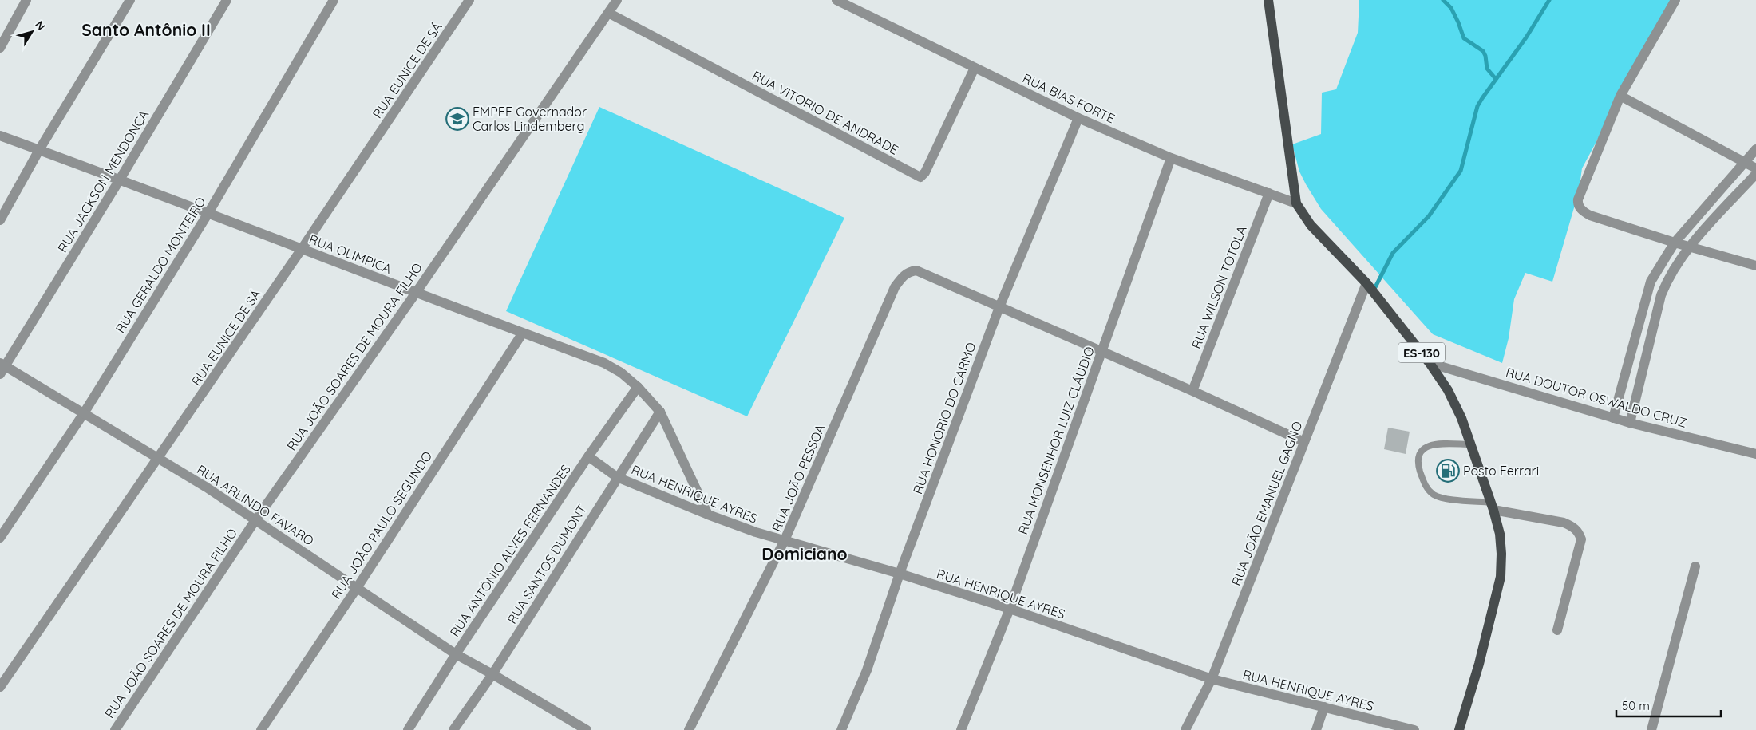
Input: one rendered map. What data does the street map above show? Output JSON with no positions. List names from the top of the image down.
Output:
{
  "streets": {
    "main road": ["ES-130"],
    "street": [
      "RUA EUNICE DE SÁ",
      "RUA BIAS FORTE",
      "RUA VITORIO DE ANDRADE",
      "RUA JACKSON MENDONÇA",
      "RUA OLIMPICA",
      "RUA GERALDO MONTEIRO",
      "RUA WILSON TOTOLA",
      "RUA JOÃO SOARES DE MOURA FILHO",
      "RUA DOUTOR OSWALDO CRUZ",
      "RUA HONORIO DO CARMO",
      "RUA MONSENHOR LUIZ CLÁUDIO",
      "RUA JOÃO PESSOA",
      "RUA HENRIQUE AYRES",
      "RUA JOÃO EMANUEL GAGNO",
      "RUA ARLINDO FAVARO",
      "RUA JOÃO PAULO SEGUNDO",
      "RUA ANTÔNIO ALVES FERNANDES",
      "RUA SANTOS DUMONT"
    ]
  },
  "crossings": [
    ["RUA EUNICE DE SÁ", "RUA OLIMPICA"],
    ["RUA EUNICE DE SÁ", "RUA ARLINDO FAVARO"],
    ["RUA BIAS FORTE", "RUA VITORIO DE ANDRADE"],
    ["RUA BIAS FORTE", "RUA WILSON TOTOLA"],
    ["RUA BIAS FORTE", "ES-130"],
    ["RUA BIAS FORTE", "RUA HONORIO DO CARMO"],
    ["RUA BIAS FORTE", "RUA MONSENHOR LUIZ CLÁUDIO"],
    ["RUA VITORIO DE ANDRADE", "RUA JOÃO SOARES DE MOURA FILHO"],
    ["RUA JACKSON MENDONÇA", "RUA OLIMPICA"],
    ["RUA JACKSON MENDONÇA", "RUA ARLINDO FAVARO"],
    ["RUA OLIMPICA", "RUA GERALDO MONTEIRO"],
    ["RUA OLIMPICA", "RUA JOÃO SOARES DE MOURA FILHO"],
    ["RUA OLIMPICA", "RUA HENRIQUE AYRES"],
    ["RUA OLIMPICA", "RUA JOÃO PAULO SEGUNDO"],
    ["RUA OLIMPICA", "RUA ANTÔNIO ALVES FERNANDES"],
    ["RUA OLIMPICA", "RUA SANTOS DUMONT"],
    ["RUA GERALDO MONTEIRO", "RUA ARLINDO FAVARO"],
    ["ES-130", "RUA DOUTOR OSWALDO CRUZ"],
    ["ES-130", "RUA JOÃO EMANUEL GAGNO"],
    ["RUA JOÃO SOARES DE MOURA FILHO", "RUA ARLINDO FAVARO"],
    ["RUA HONORIO DO CARMO", "RUA JOÃO PESSOA"],
    ["RUA HONORIO DO CARMO", "RUA HENRIQUE AYRES"],
    ["RUA MONSENHOR LUIZ CLÁUDIO", "RUA HENRIQUE AYRES"],
    ["RUA JOÃO PESSOA", "RUA HENRIQUE AYRES"],
    ["RUA HENRIQUE AYRES", "RUA JOÃO EMANUEL GAGNO"],
    ["RUA HENRIQUE AYRES", "RUA ANTÔNIO ALVES FERNANDES"],
    ["RUA HENRIQUE AYRES", "RUA SANTOS DUMONT"],
    ["RUA ARLINDO FAVARO", "RUA JOÃO PAULO SEGUNDO"],
    ["RUA ARLINDO FAVARO", "RUA ANTÔNIO ALVES FERNANDES"],
    ["RUA ARLINDO FAVARO", "RUA SANTOS DUMONT"]
  ],
  "districts": ["Santo Antônio II", "Domiciano"],
  "places": {
    "school or university": ["EMPEF Governador Carlos Lindemberg"],
    "fuel station": ["Posto Ferrari"]
  },
  "scale_bar": "50 m",
  "north": "top right"
}
